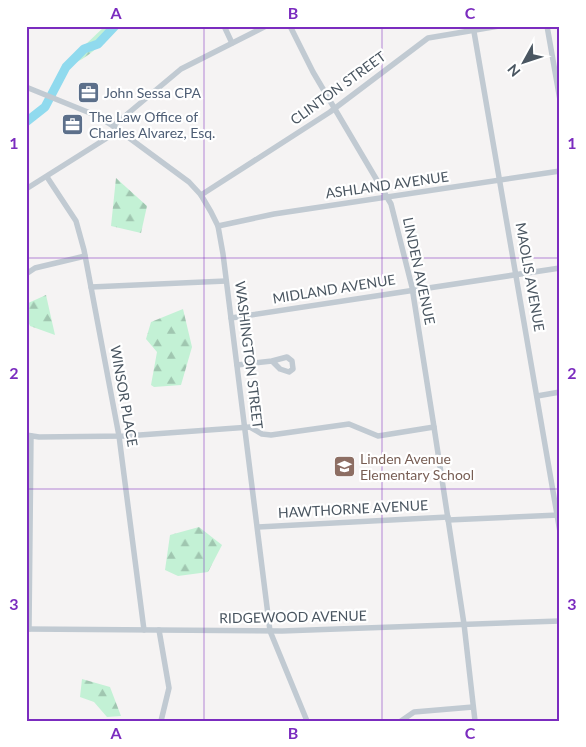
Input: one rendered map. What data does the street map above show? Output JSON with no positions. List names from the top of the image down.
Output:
{
  "streets": {
    "street": [
      "CLINTON STREET",
      "ASHLAND AVENUE",
      "LINDEN AVENUE",
      "MAOLIS AVENUE",
      "MIDLAND AVENUE",
      "WASHINGTON STREET",
      "WINSOR PLACE",
      "HAWTHORNE AVENUE",
      "RIDGEWOOD AVENUE"
    ]
  },
  "crossings": [
    ["CLINTON STREET", "LINDEN AVENUE"],
    ["CLINTON STREET", "MAOLIS AVENUE"],
    ["CLINTON STREET", "WASHINGTON STREET"],
    ["ASHLAND AVENUE", "LINDEN AVENUE"],
    ["ASHLAND AVENUE", "MAOLIS AVENUE"],
    ["ASHLAND AVENUE", "WASHINGTON STREET"],
    ["LINDEN AVENUE", "MIDLAND AVENUE"],
    ["LINDEN AVENUE", "HAWTHORNE AVENUE"],
    ["LINDEN AVENUE", "RIDGEWOOD AVENUE"],
    ["MAOLIS AVENUE", "MIDLAND AVENUE"],
    ["MAOLIS AVENUE", "HAWTHORNE AVENUE"],
    ["MIDLAND AVENUE", "WASHINGTON STREET"],
    ["WASHINGTON STREET", "HAWTHORNE AVENUE"],
    ["WASHINGTON STREET", "RIDGEWOOD AVENUE"],
    ["WINSOR PLACE", "RIDGEWOOD AVENUE"]
  ],
  "places": {
    "office": ["John Sessa CPA", "The Law Office of Charles Alvarez, Esq."],
    "school or university": ["Linden Avenue Elementary School"]
  },
  "north": "bottom left",
  "grid": {
    "columns": ["A", "B", "C"],
    "rows": ["1", "2", "3"]
  }
}
